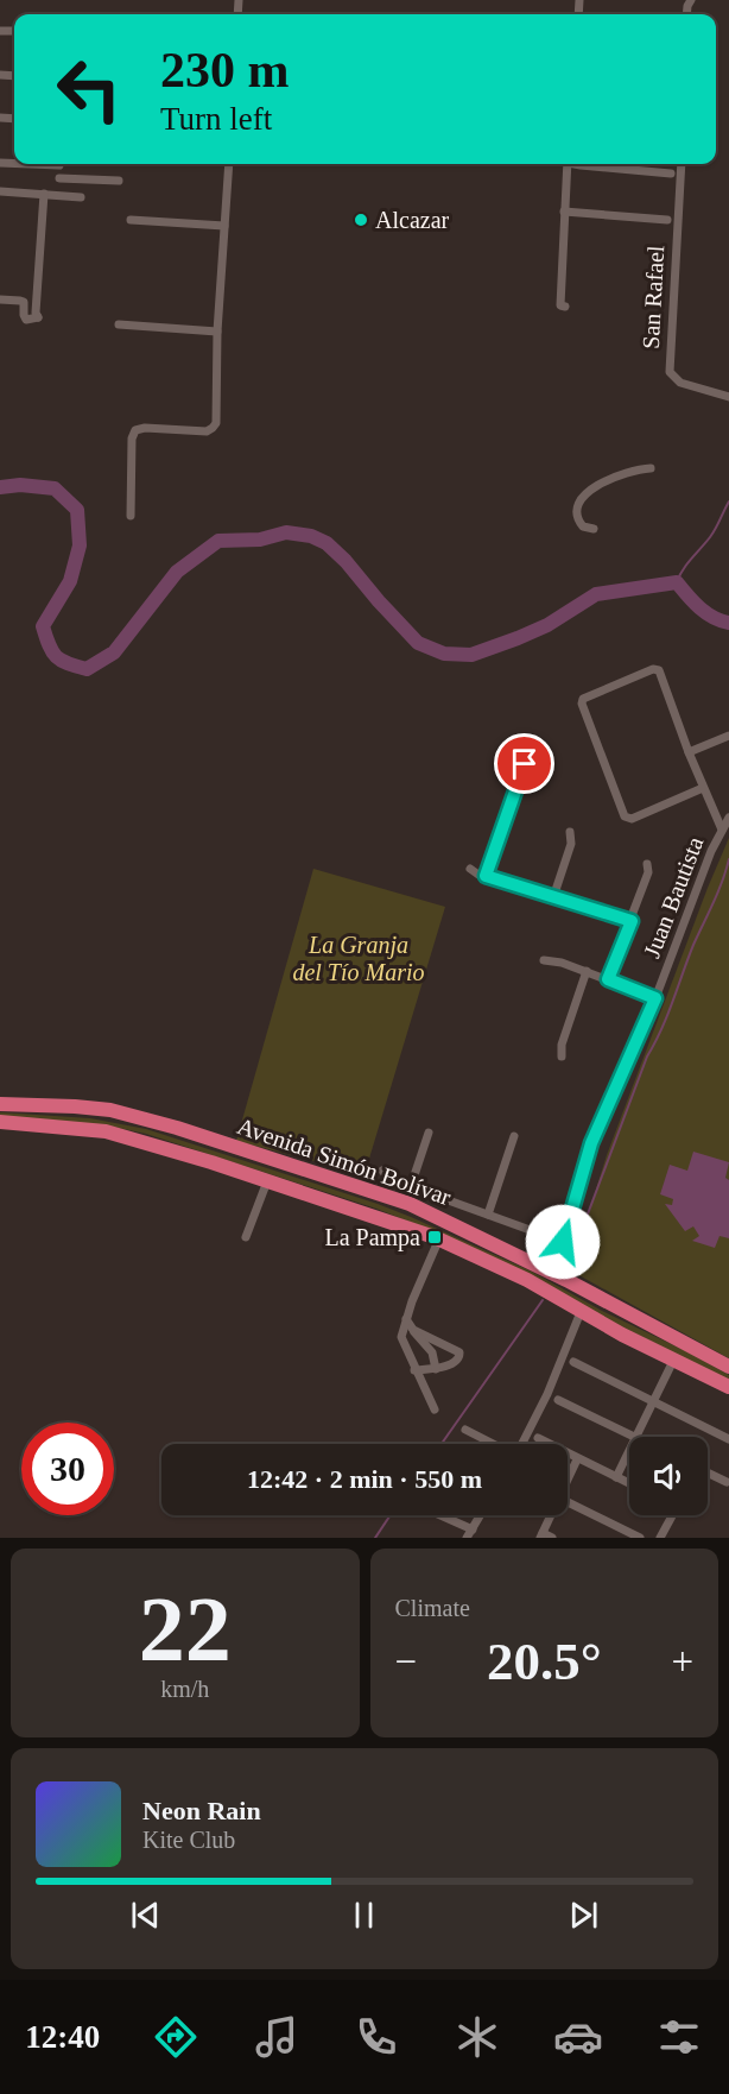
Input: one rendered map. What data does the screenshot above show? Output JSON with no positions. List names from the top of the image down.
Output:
{
  "streets": {
    "highway": ["Avenida Simón Bolívar"],
    "street": ["San Rafael", "Juan Bautista"]
  },
  "crossings": [
    ["Juan Bautista", "Avenida Simón Bolívar"]
  ],
  "parks": ["La Granja del Tío Mario"],
  "places": {
    "other": ["Alcazar"],
    "transit": ["La Pampa"]
  },
  "page": {
    "turn": ["230 m", "Turn left"],
    "limit": "30",
    "trip": "12:42 · 2 min · 550 m",
    "tile": [
      ["22", "km/h"],
      "Climate"
    ],
    "heat": ["−", "20.5°", "+"],
    "song": ["Neon Rain", "Kite Club"],
    "tabs": "12:40"
  }
}
